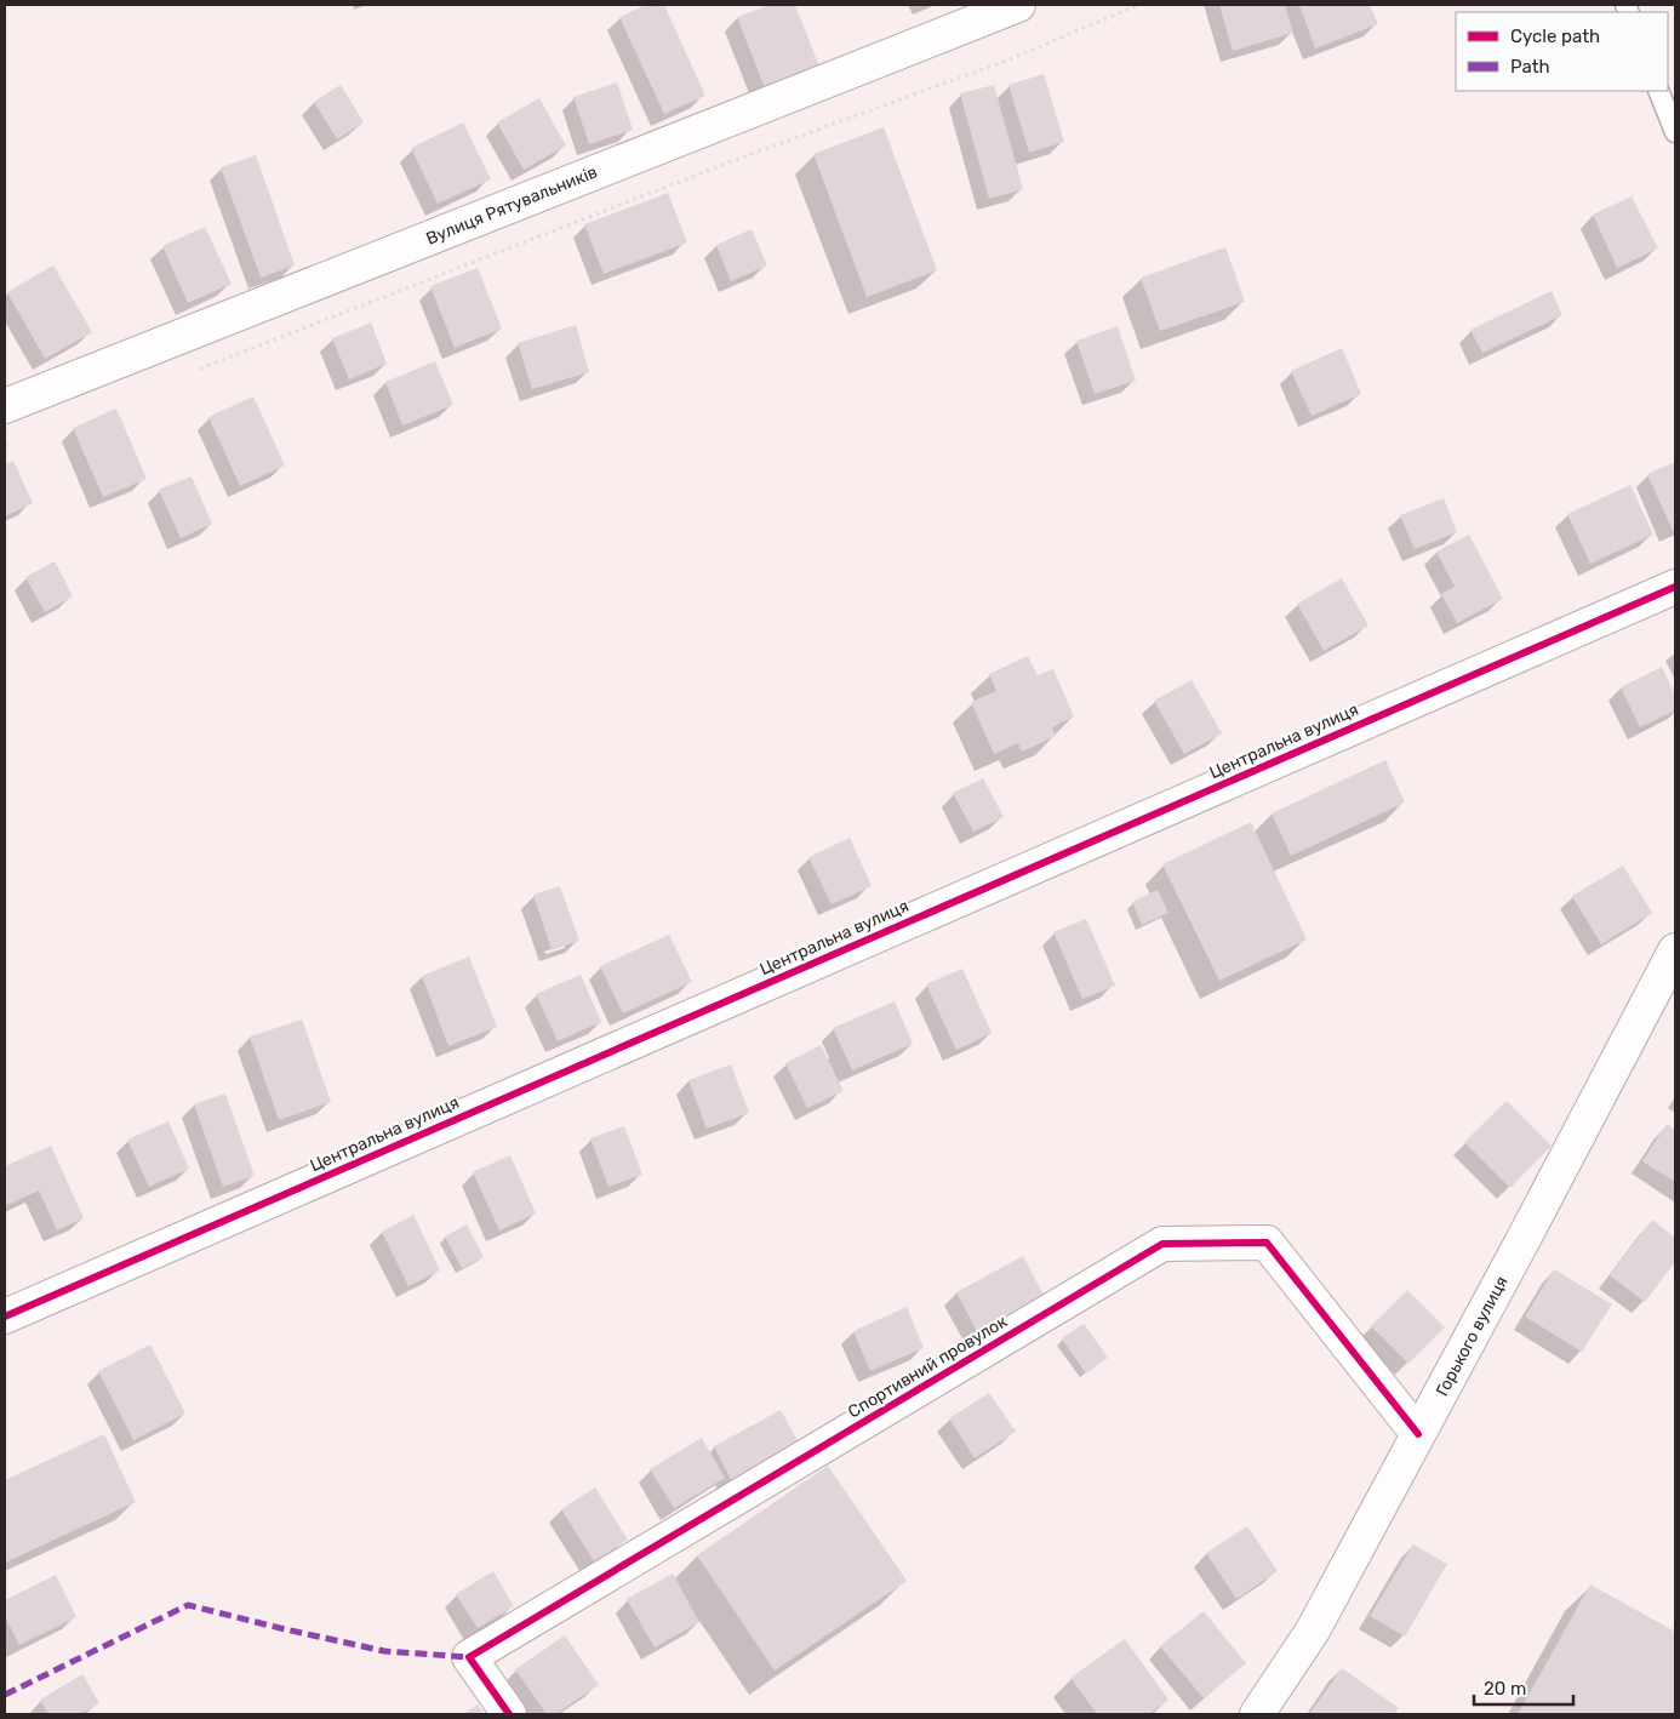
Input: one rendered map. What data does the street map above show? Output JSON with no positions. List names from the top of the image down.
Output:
{
  "streets": {
    "street": [
      "Вулиця Рятувальників",
      "Центральна вулиця",
      "Горького вулиця",
      "Спортивний провулок"
    ]
  },
  "crossings": [
    ["Горького вулиця", "Спортивний провулок"]
  ],
  "legend": ["Cycle path", "Path"],
  "scale_bar": "20 m"
}
